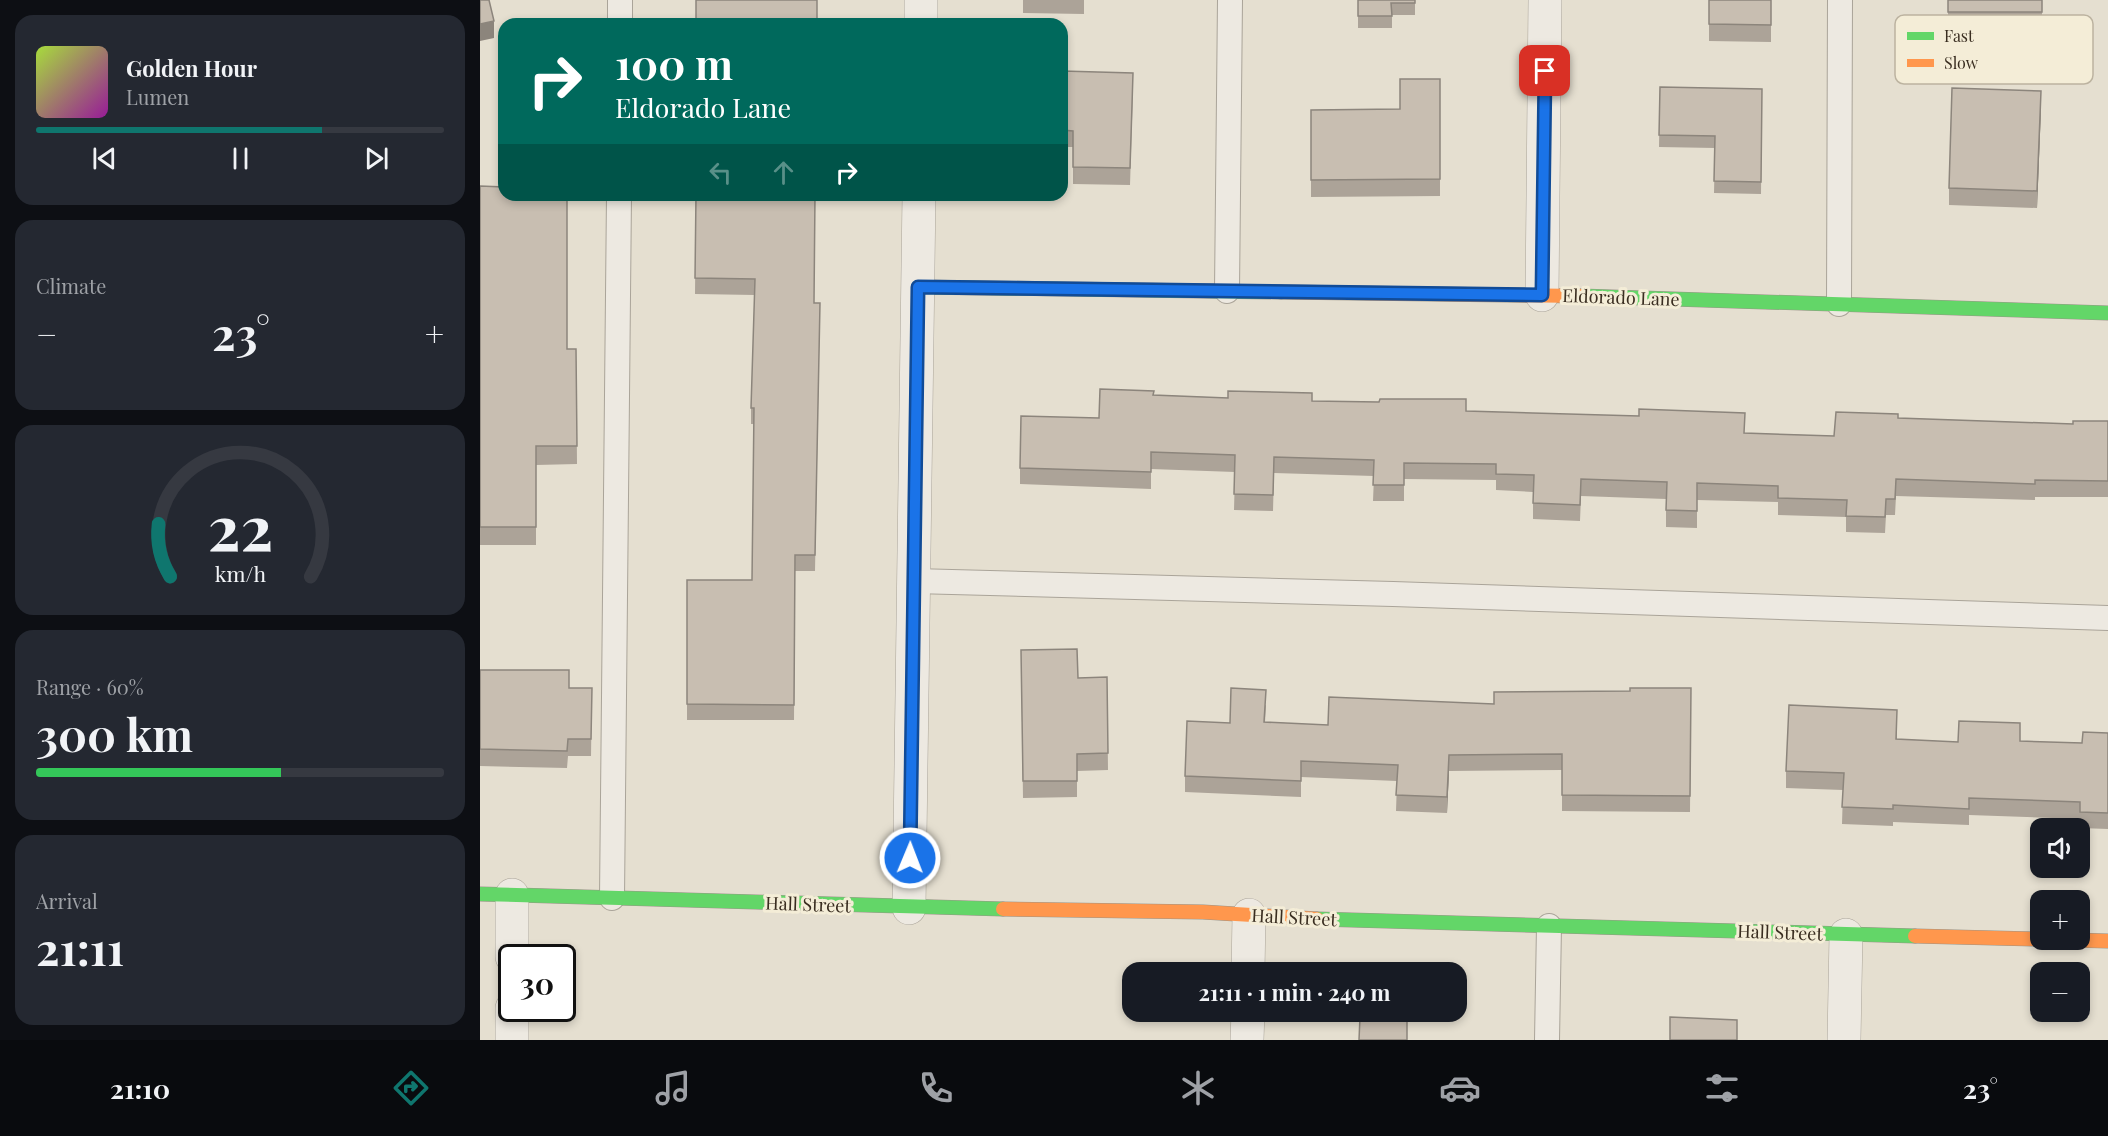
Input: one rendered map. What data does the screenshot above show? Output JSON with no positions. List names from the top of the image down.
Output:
{
  "streets": {
    "street": ["Eldorado Lane", "Hall Street"]
  },
  "legend": ["Fast", "Slow"],
  "page": {
    "turn": ["100 m", "Eldorado Lane"],
    "song": ["Golden Hour", "Lumen"],
    "tile": [
      "Climate",
      ["Range · 60%", "300 km"],
      ["Arrival", "21:11"]
    ],
    "heat": ["−", "23°", "+"],
    "map_buttons": ["+", "−"],
    "limit": "30",
    "trip": "21:11 · 1 min · 240 m",
    "tabs": ["21:10", "23°"],
    "gauge": ["22", "km/h"]
  }
}
